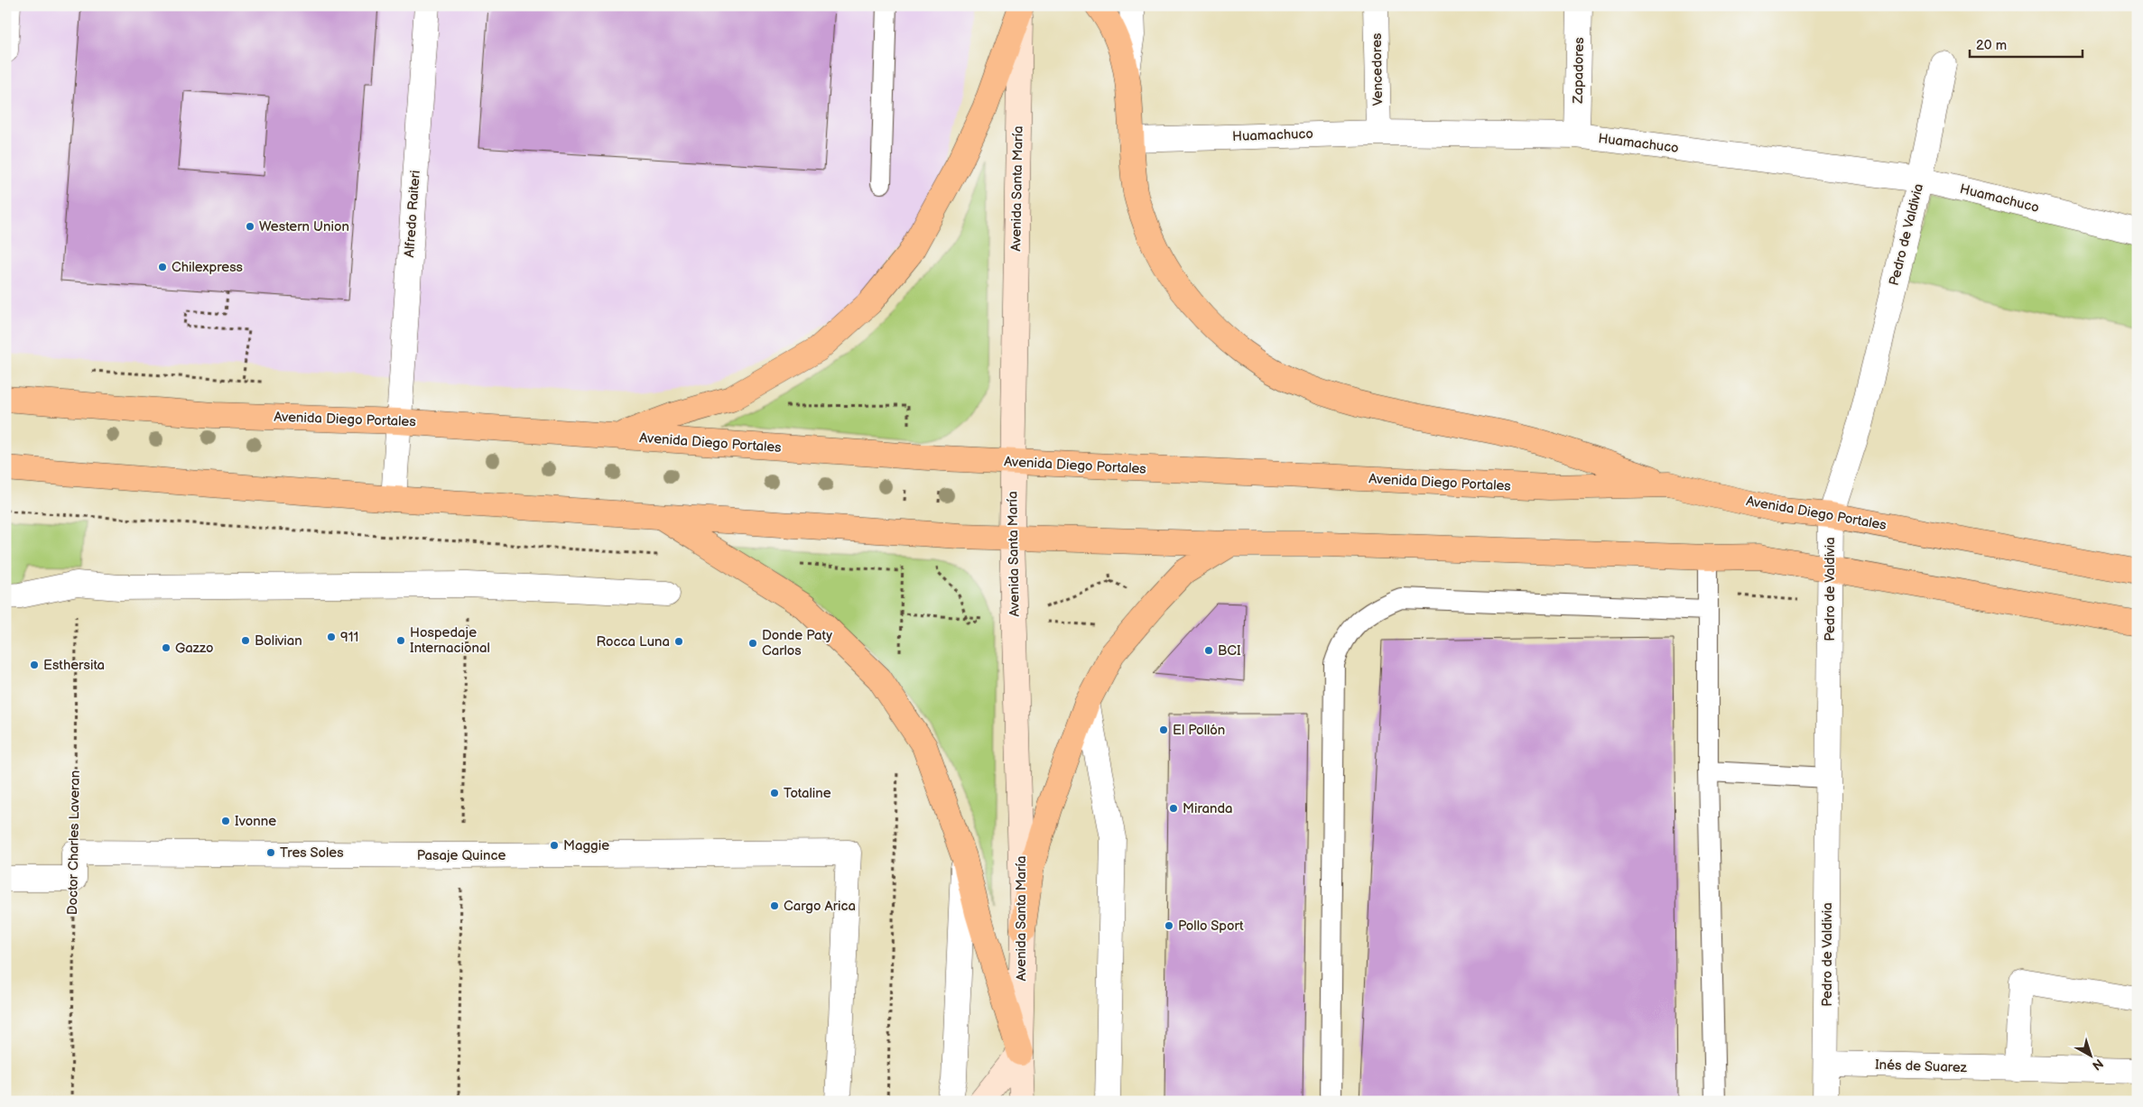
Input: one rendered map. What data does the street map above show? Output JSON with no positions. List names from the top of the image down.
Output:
{
  "streets": {
    "main road": ["Avenida Santa María", "Avenida Diego Portales"],
    "street": [
      "Vencedores",
      "Zapadores",
      "Huamachuco",
      "Alfredo Raiteri",
      "Pedro de Valdivia",
      "Doctor Charles Laveran",
      "Pasaje Quince",
      "Inés de Suarez"
    ]
  },
  "crossings": [
    ["Vencedores", "Huamachuco"],
    ["Zapadores", "Huamachuco"],
    ["Huamachuco", "Pedro de Valdivia"],
    ["Avenida Santa María", "Avenida Diego Portales"],
    ["Alfredo Raiteri", "Avenida Diego Portales"],
    ["Pedro de Valdivia", "Avenida Diego Portales"],
    ["Pedro de Valdivia", "Inés de Suarez"],
    ["Doctor Charles Laveran", "Pasaje Quince"]
  ],
  "places": [
    "Western Union",
    "Chilexpress",
    "911",
    "Bolivian",
    "Hospedaje Internacional",
    "Rocca Luna",
    "Donde Paty Carlos",
    "Gazzo",
    "BCI",
    "Esthersita",
    "El Pollón",
    "Totaline",
    "Miranda",
    "Ivonne",
    "Maggie",
    "Tres Soles",
    "Cargo Arica",
    "Pollo Sport"
  ],
  "scale_bar": "20 m",
  "north": "bottom right"
}
